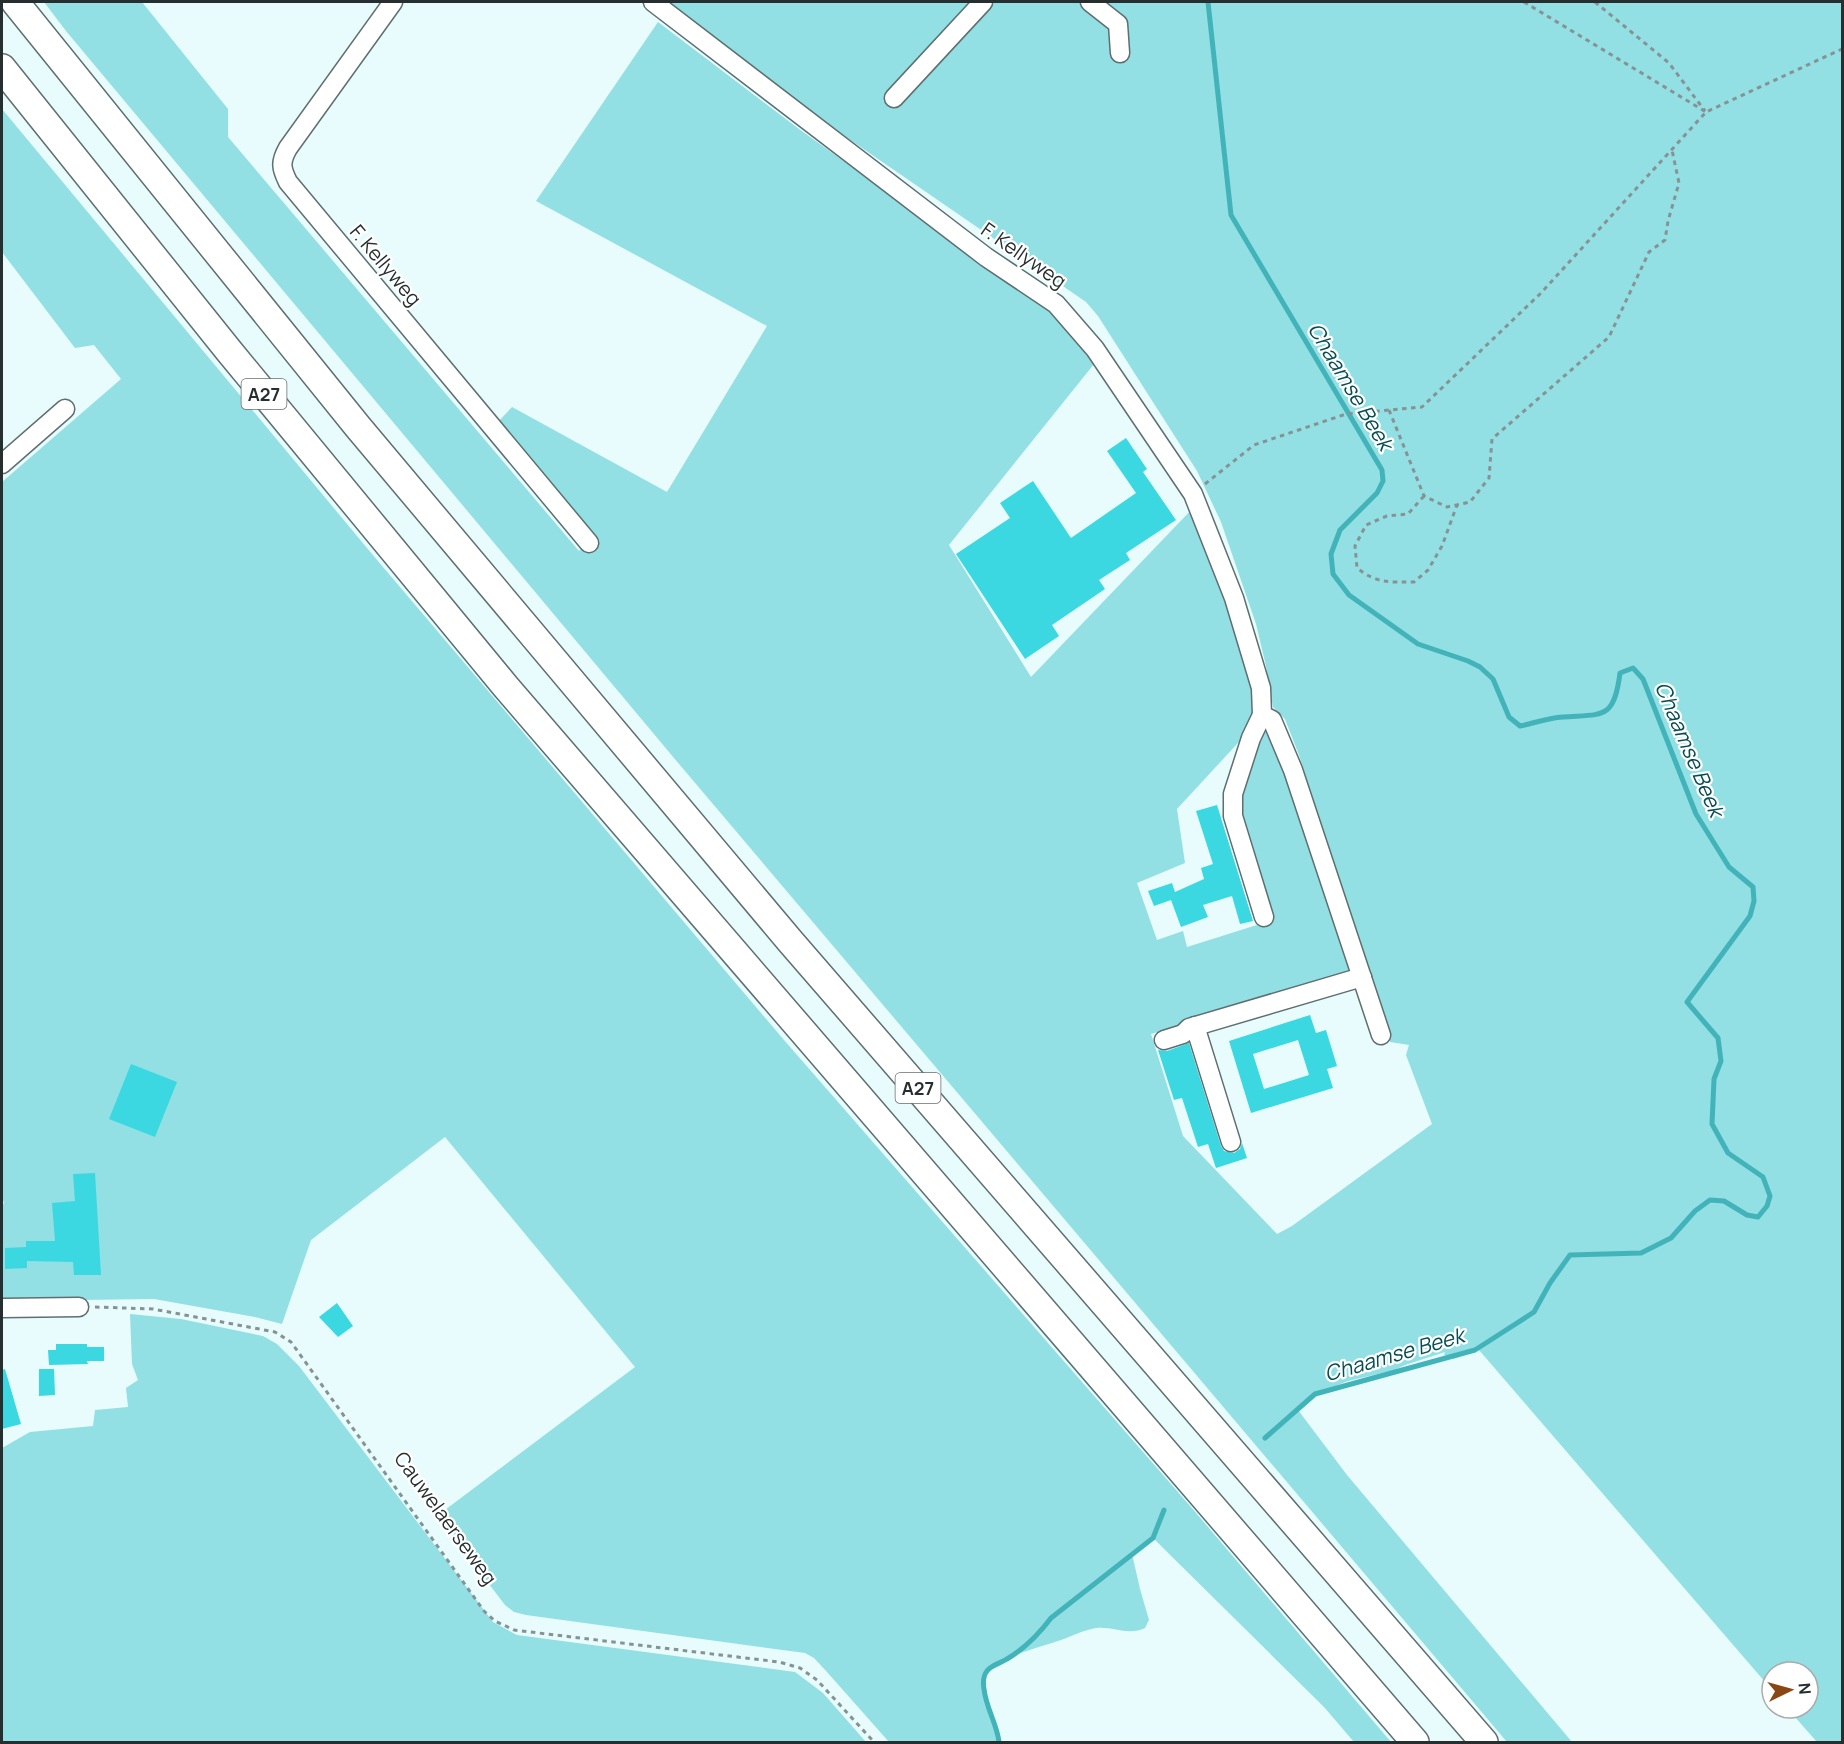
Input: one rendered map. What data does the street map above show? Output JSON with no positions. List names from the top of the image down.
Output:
{
  "streets": {
    "highway": ["A27"],
    "street": ["F. Kellyweg"],
    "path": ["Cauwelaerseweg"]
  },
  "water": ["Chaamse Beek"],
  "north": "right"
}
